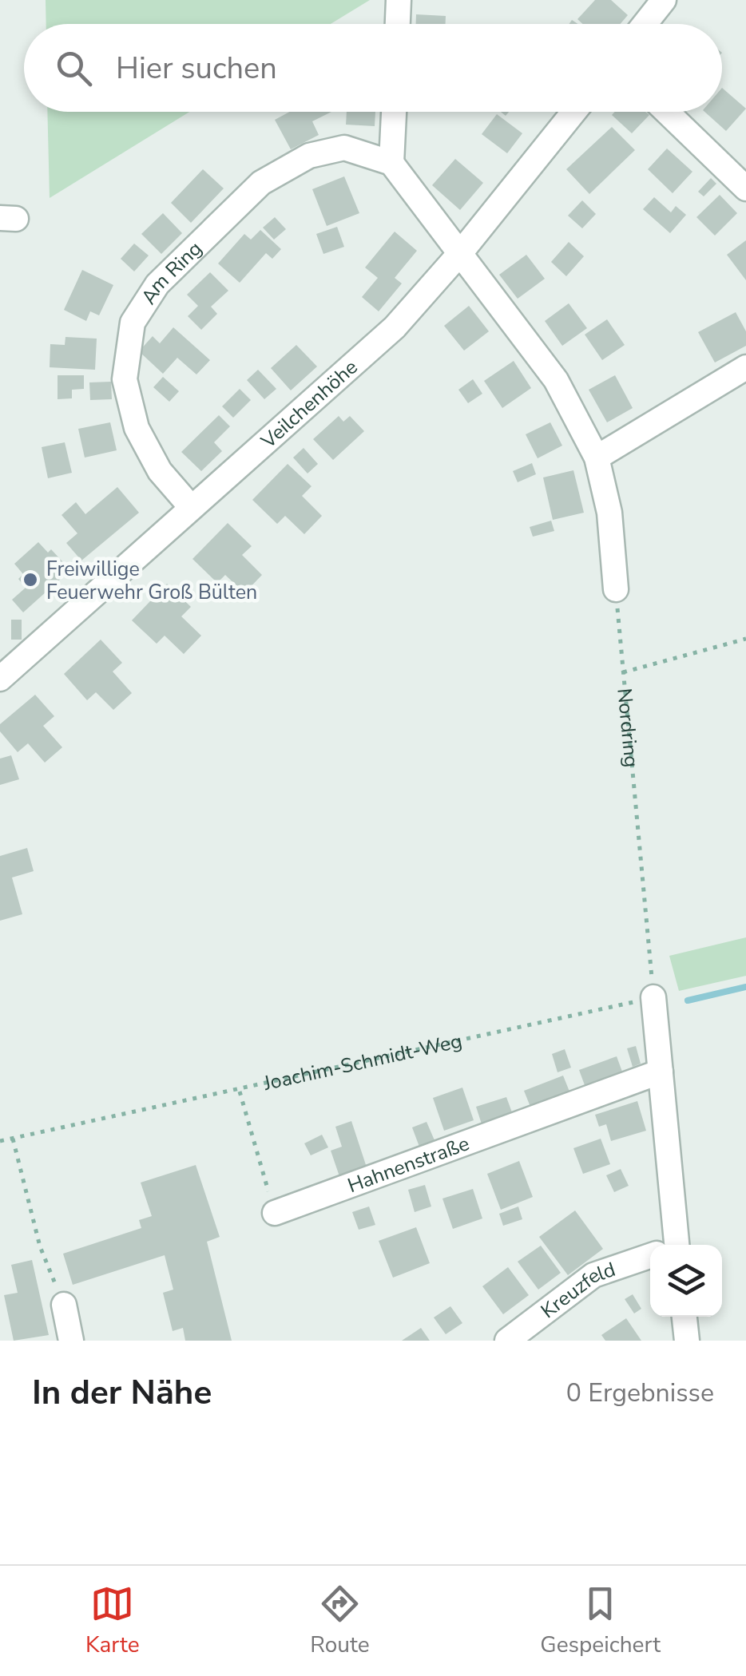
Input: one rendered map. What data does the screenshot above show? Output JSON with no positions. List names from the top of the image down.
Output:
{
  "streets": {
    "street": [
      "Am Ring",
      "Veilchenhöhe",
      "Hahnenstraße",
      "Kreuzfeld"
    ],
    "path": ["Nordring", "Joachim-Schmidt-Weg"]
  },
  "crossings": [
    ["Am Ring", "Veilchenhöhe"],
    ["Nordring", "Joachim-Schmidt-Weg"]
  ],
  "places": ["Freiwillige Feuerwehr Groß Bülten"],
  "page": {
    "search": "Hier suchen",
    "heading": ["In der Nähe", "0 Ergebnisse"],
    "nav": ["Karte", "Route", "Gespeichert"]
  }
}
